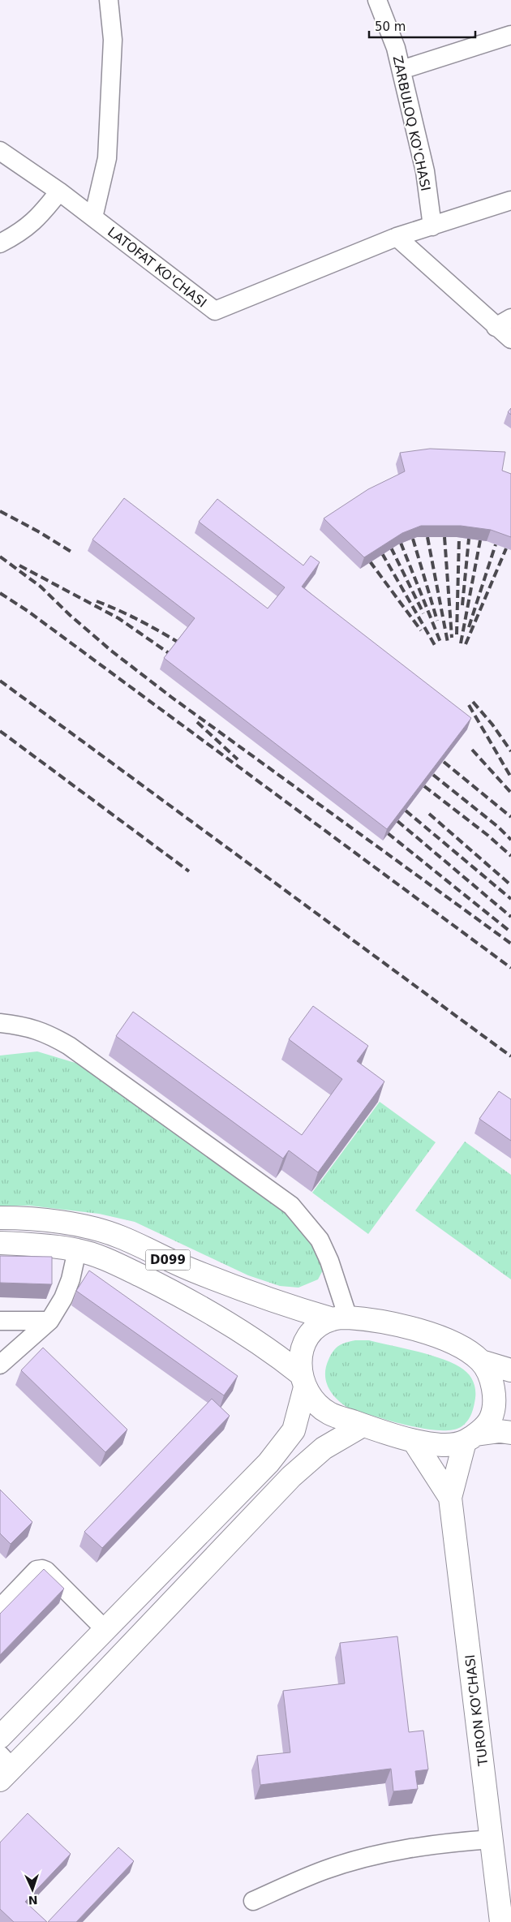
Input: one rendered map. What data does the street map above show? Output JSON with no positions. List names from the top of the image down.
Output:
{
  "streets": {
    "main road": ["D099", "TURON KO'CHASI"],
    "street": ["ZARBULOQ KO'CHASI", "LATOFAT KO'CHASI"]
  },
  "crossings": [
    ["D099", "TURON KO'CHASI"]
  ],
  "scale_bar": "50 m",
  "north": "bottom"
}
